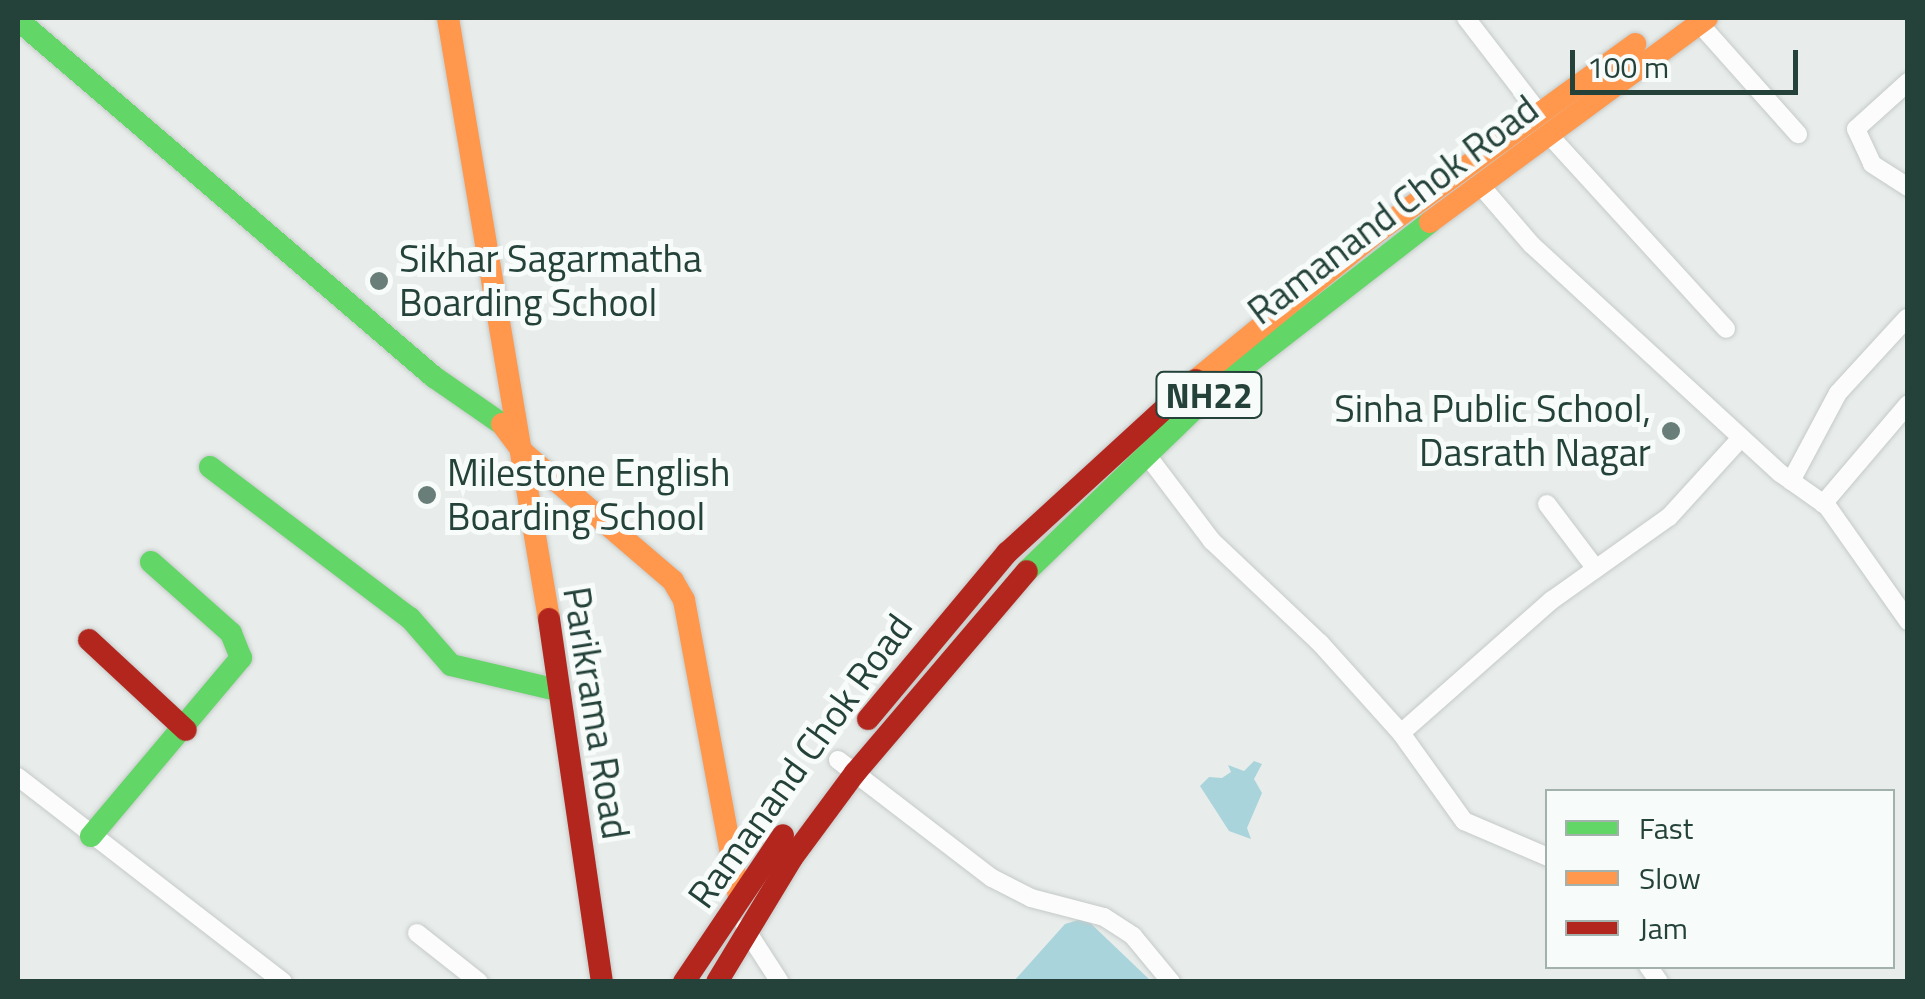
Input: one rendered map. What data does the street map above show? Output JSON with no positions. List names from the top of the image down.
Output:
{
  "streets": {
    "main road": ["Ramanand Chok Road", "NH22", "Parikrama Road"]
  },
  "places": ["Sikhar Sagarmatha Boarding School", "Sinha Public School, Dasrath Nagar", "Milestone English Boarding School"],
  "legend": ["Fast", "Slow", "Jam"],
  "scale_bar": "100 m"
}
